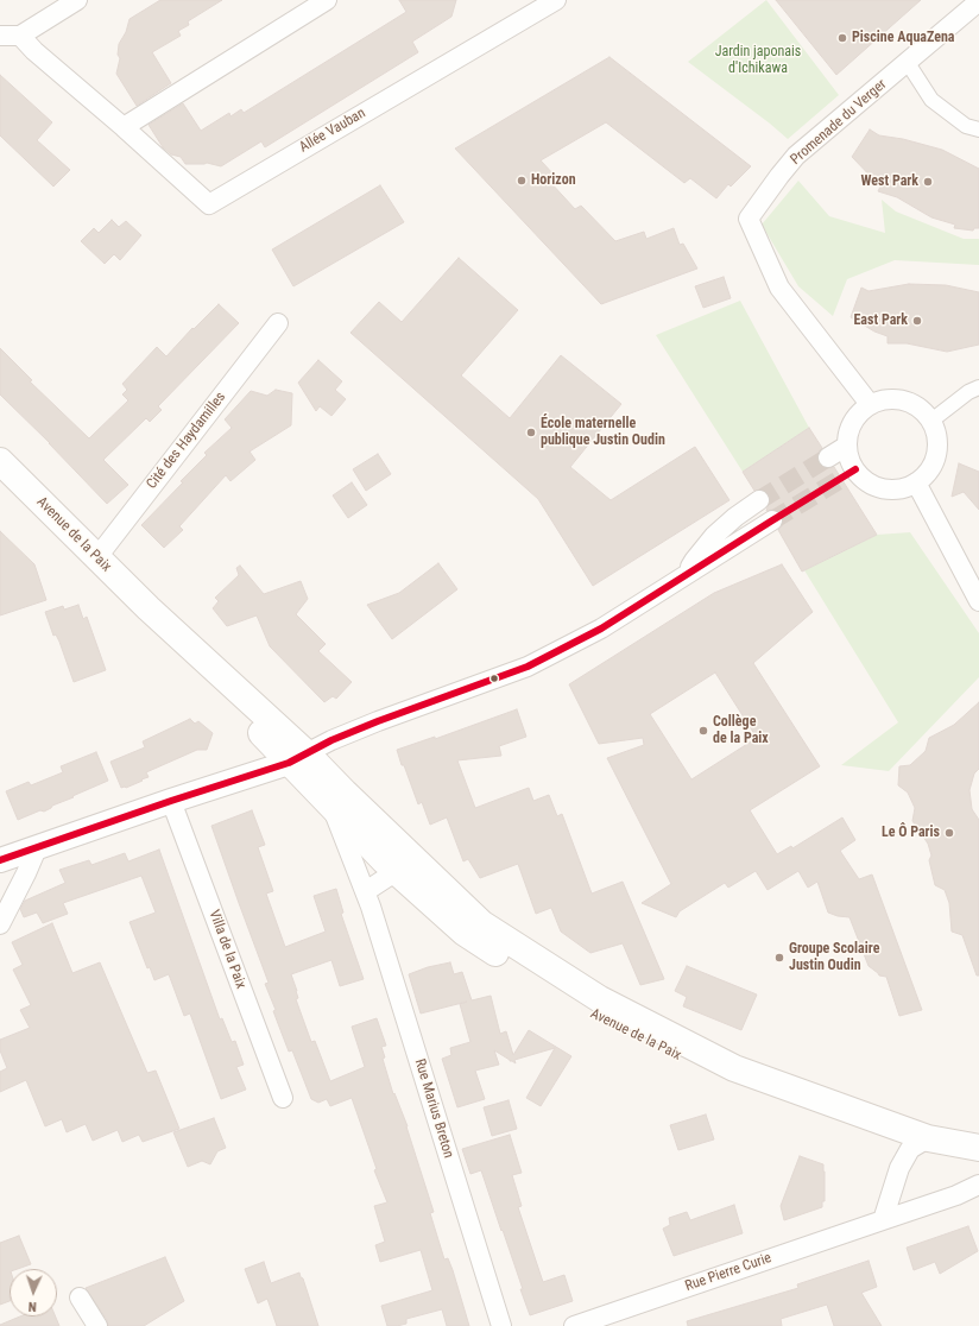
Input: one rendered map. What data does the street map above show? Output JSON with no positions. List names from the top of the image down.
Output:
{
  "streets": {
    "main road": ["Avenue de la Paix"],
    "street": [
      "Promenade du Verger",
      "Allée Vauban",
      "Cité des Haydamilles",
      "Villa de la Paix",
      "Rue Marius Breton",
      "Rue Pierre Curie"
    ]
  },
  "crossings": [
    ["Cité des Haydamilles", "Avenue de la Paix"],
    ["Avenue de la Paix", "Rue Marius Breton"]
  ],
  "parks": ["Jardin japonais d'Ichikawa"],
  "places": [
    "Piscine AquaZena",
    "Horizon",
    "West Park",
    "East Park",
    "École maternelle publique Justin Oudin",
    "Collège de la Paix",
    "Le Ô Paris",
    "Groupe Scolaire Justin Oudin"
  ],
  "north": "bottom"
}
